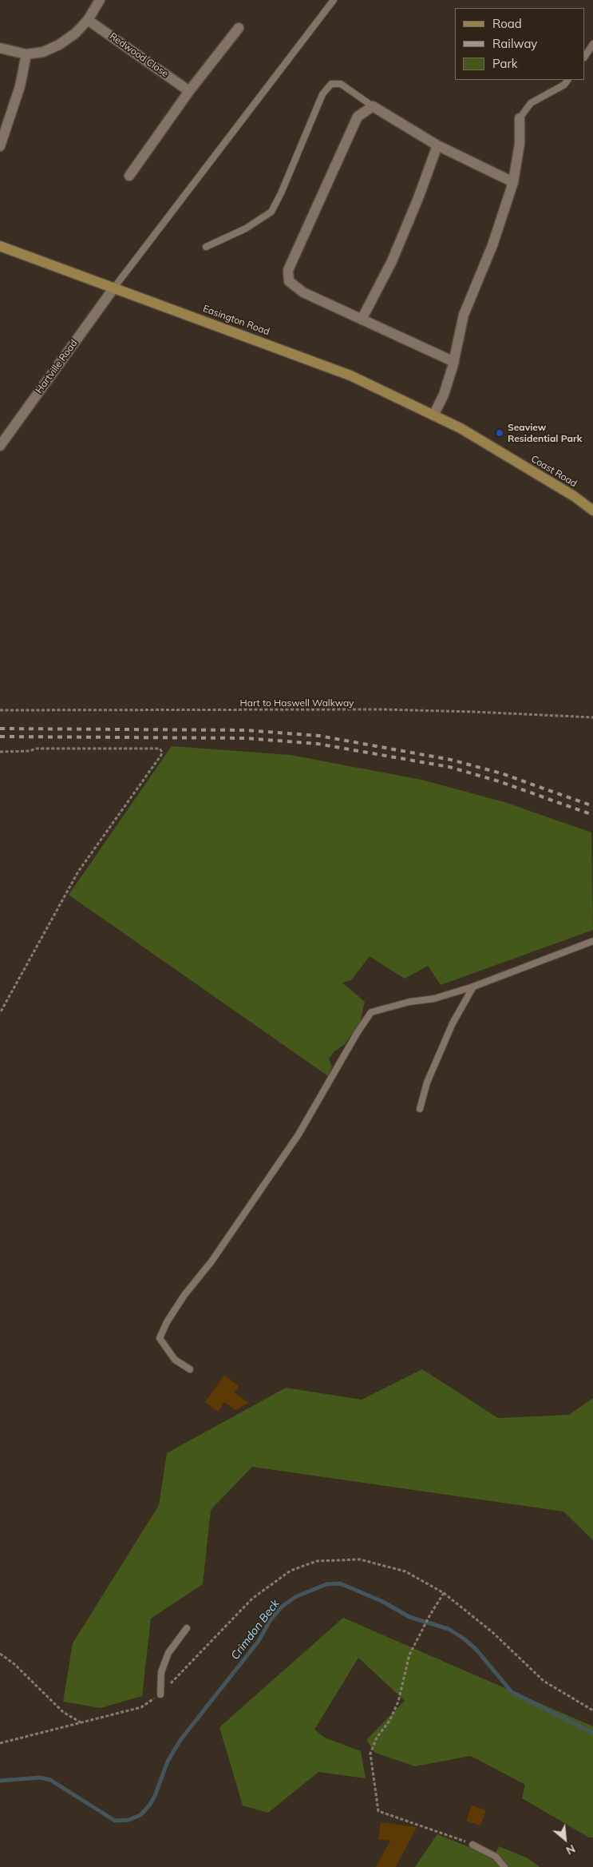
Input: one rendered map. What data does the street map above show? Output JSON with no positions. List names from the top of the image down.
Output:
{
  "streets": {
    "main road": ["Easington Road", "Coast Road"],
    "street": ["Redwood Close", "Hartville Road"],
    "path": ["Hart to Haswell Walkway"]
  },
  "crossings": [
    ["Easington Road", "Hartville Road"],
    ["Easington Road", "Coast Road"]
  ],
  "water": ["Crimdon Beck"],
  "places": ["Seaview Residential Park"],
  "legend": ["Road", "Railway", "Park"],
  "north": "bottom right"
}
